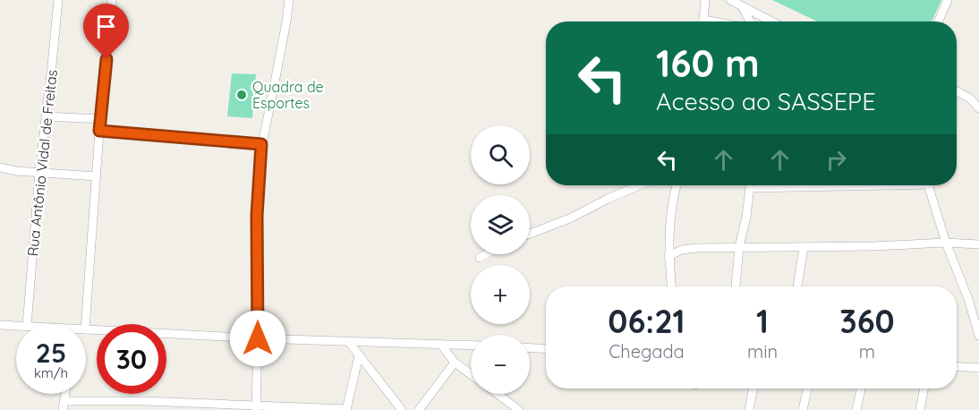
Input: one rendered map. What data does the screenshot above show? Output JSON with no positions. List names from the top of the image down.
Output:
{
  "streets": {
    "street": ["Rua Antônio Vidal de Freitas"]
  },
  "places": ["Quadra de Esportes"],
  "page": {
    "turn": ["160 m", "Acesso ao SASSEPE"],
    "map_buttons": ["+", "−"],
    "eta": [
      "06:21",
      "Chegada",
      "1",
      "min",
      "360",
      "m"
    ],
    "speed": "25 km/h",
    "limit": "30"
  }
}
